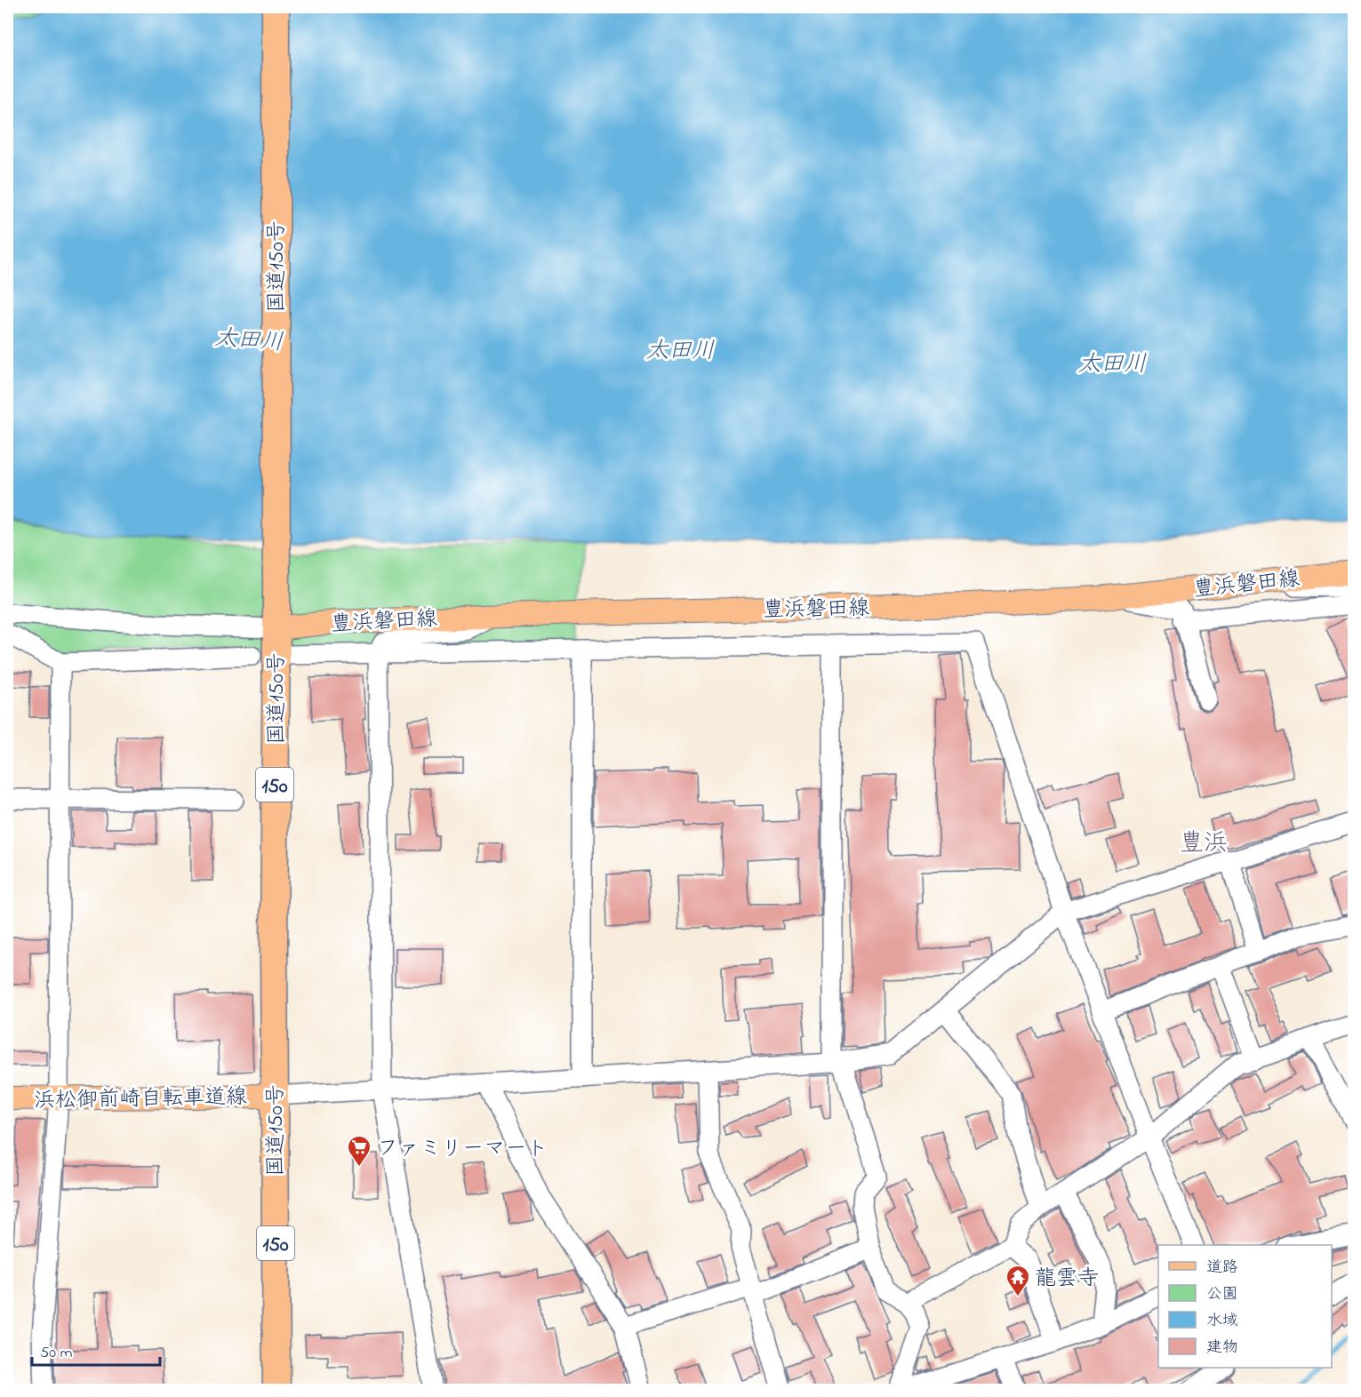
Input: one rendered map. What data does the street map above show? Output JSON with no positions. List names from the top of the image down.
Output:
{
  "streets": {
    "highway": ["国道150号", "150"],
    "main road": ["豊浜磐田線", "浜松御前崎自転車道線"]
  },
  "crossings": [
    ["国道150号", "豊浜磐田線"],
    ["国道150号", "浜松御前崎自転車道線"]
  ],
  "districts": ["豊浜"],
  "water": ["太田川"],
  "places": {
    "supermarket": ["ファミリーマート"],
    "temple": ["龍雲寺"]
  },
  "legend": [
    "道路",
    "公園",
    "水域",
    "建物"
  ],
  "scale_bar": "50 m"
}
